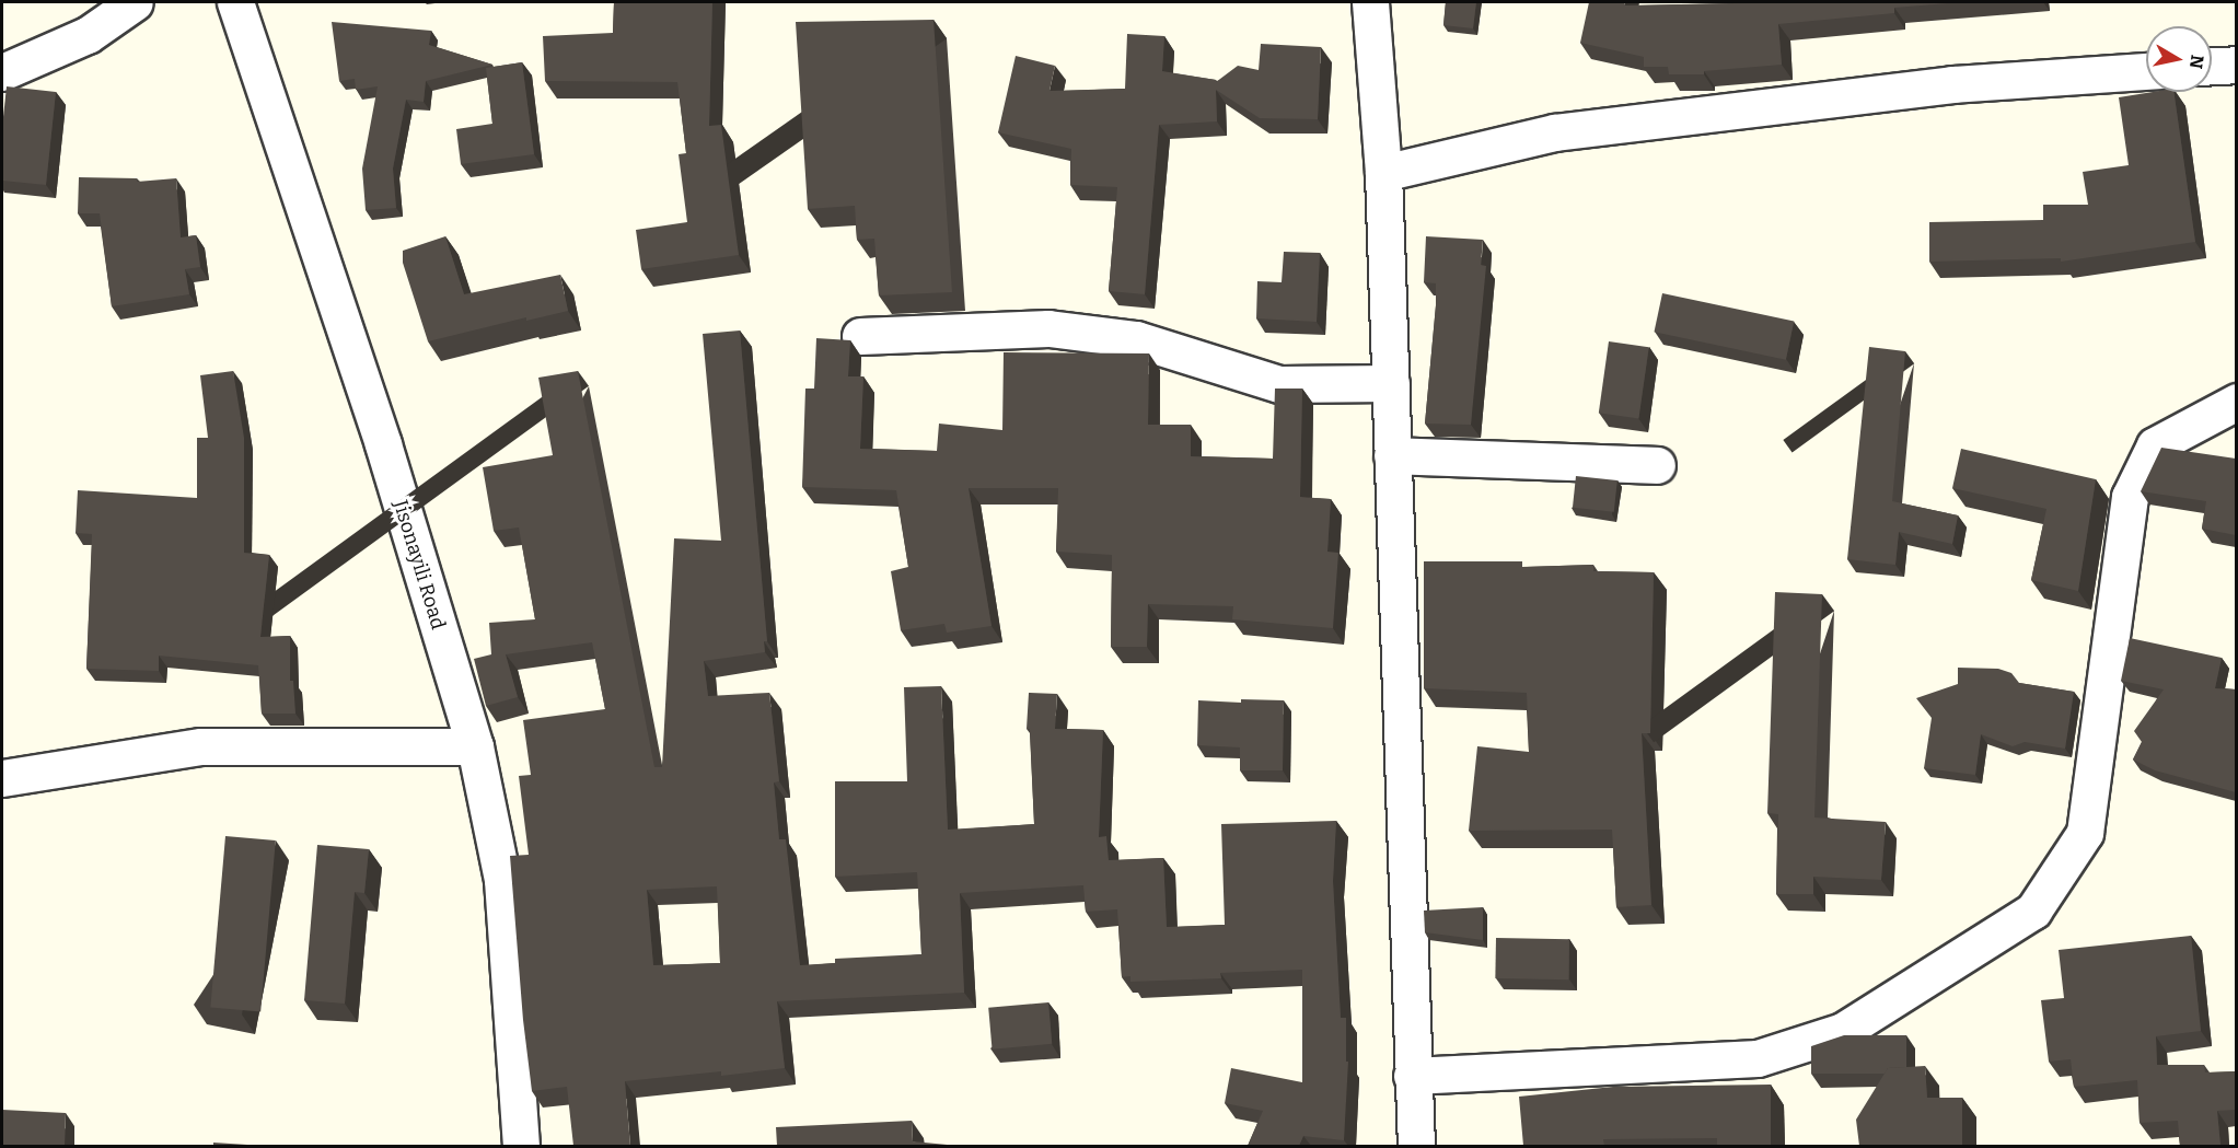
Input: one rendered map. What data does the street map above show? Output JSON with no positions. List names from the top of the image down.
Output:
{
  "streets": {
    "street": ["Jisonayili Road"]
  },
  "north": "right"
}
